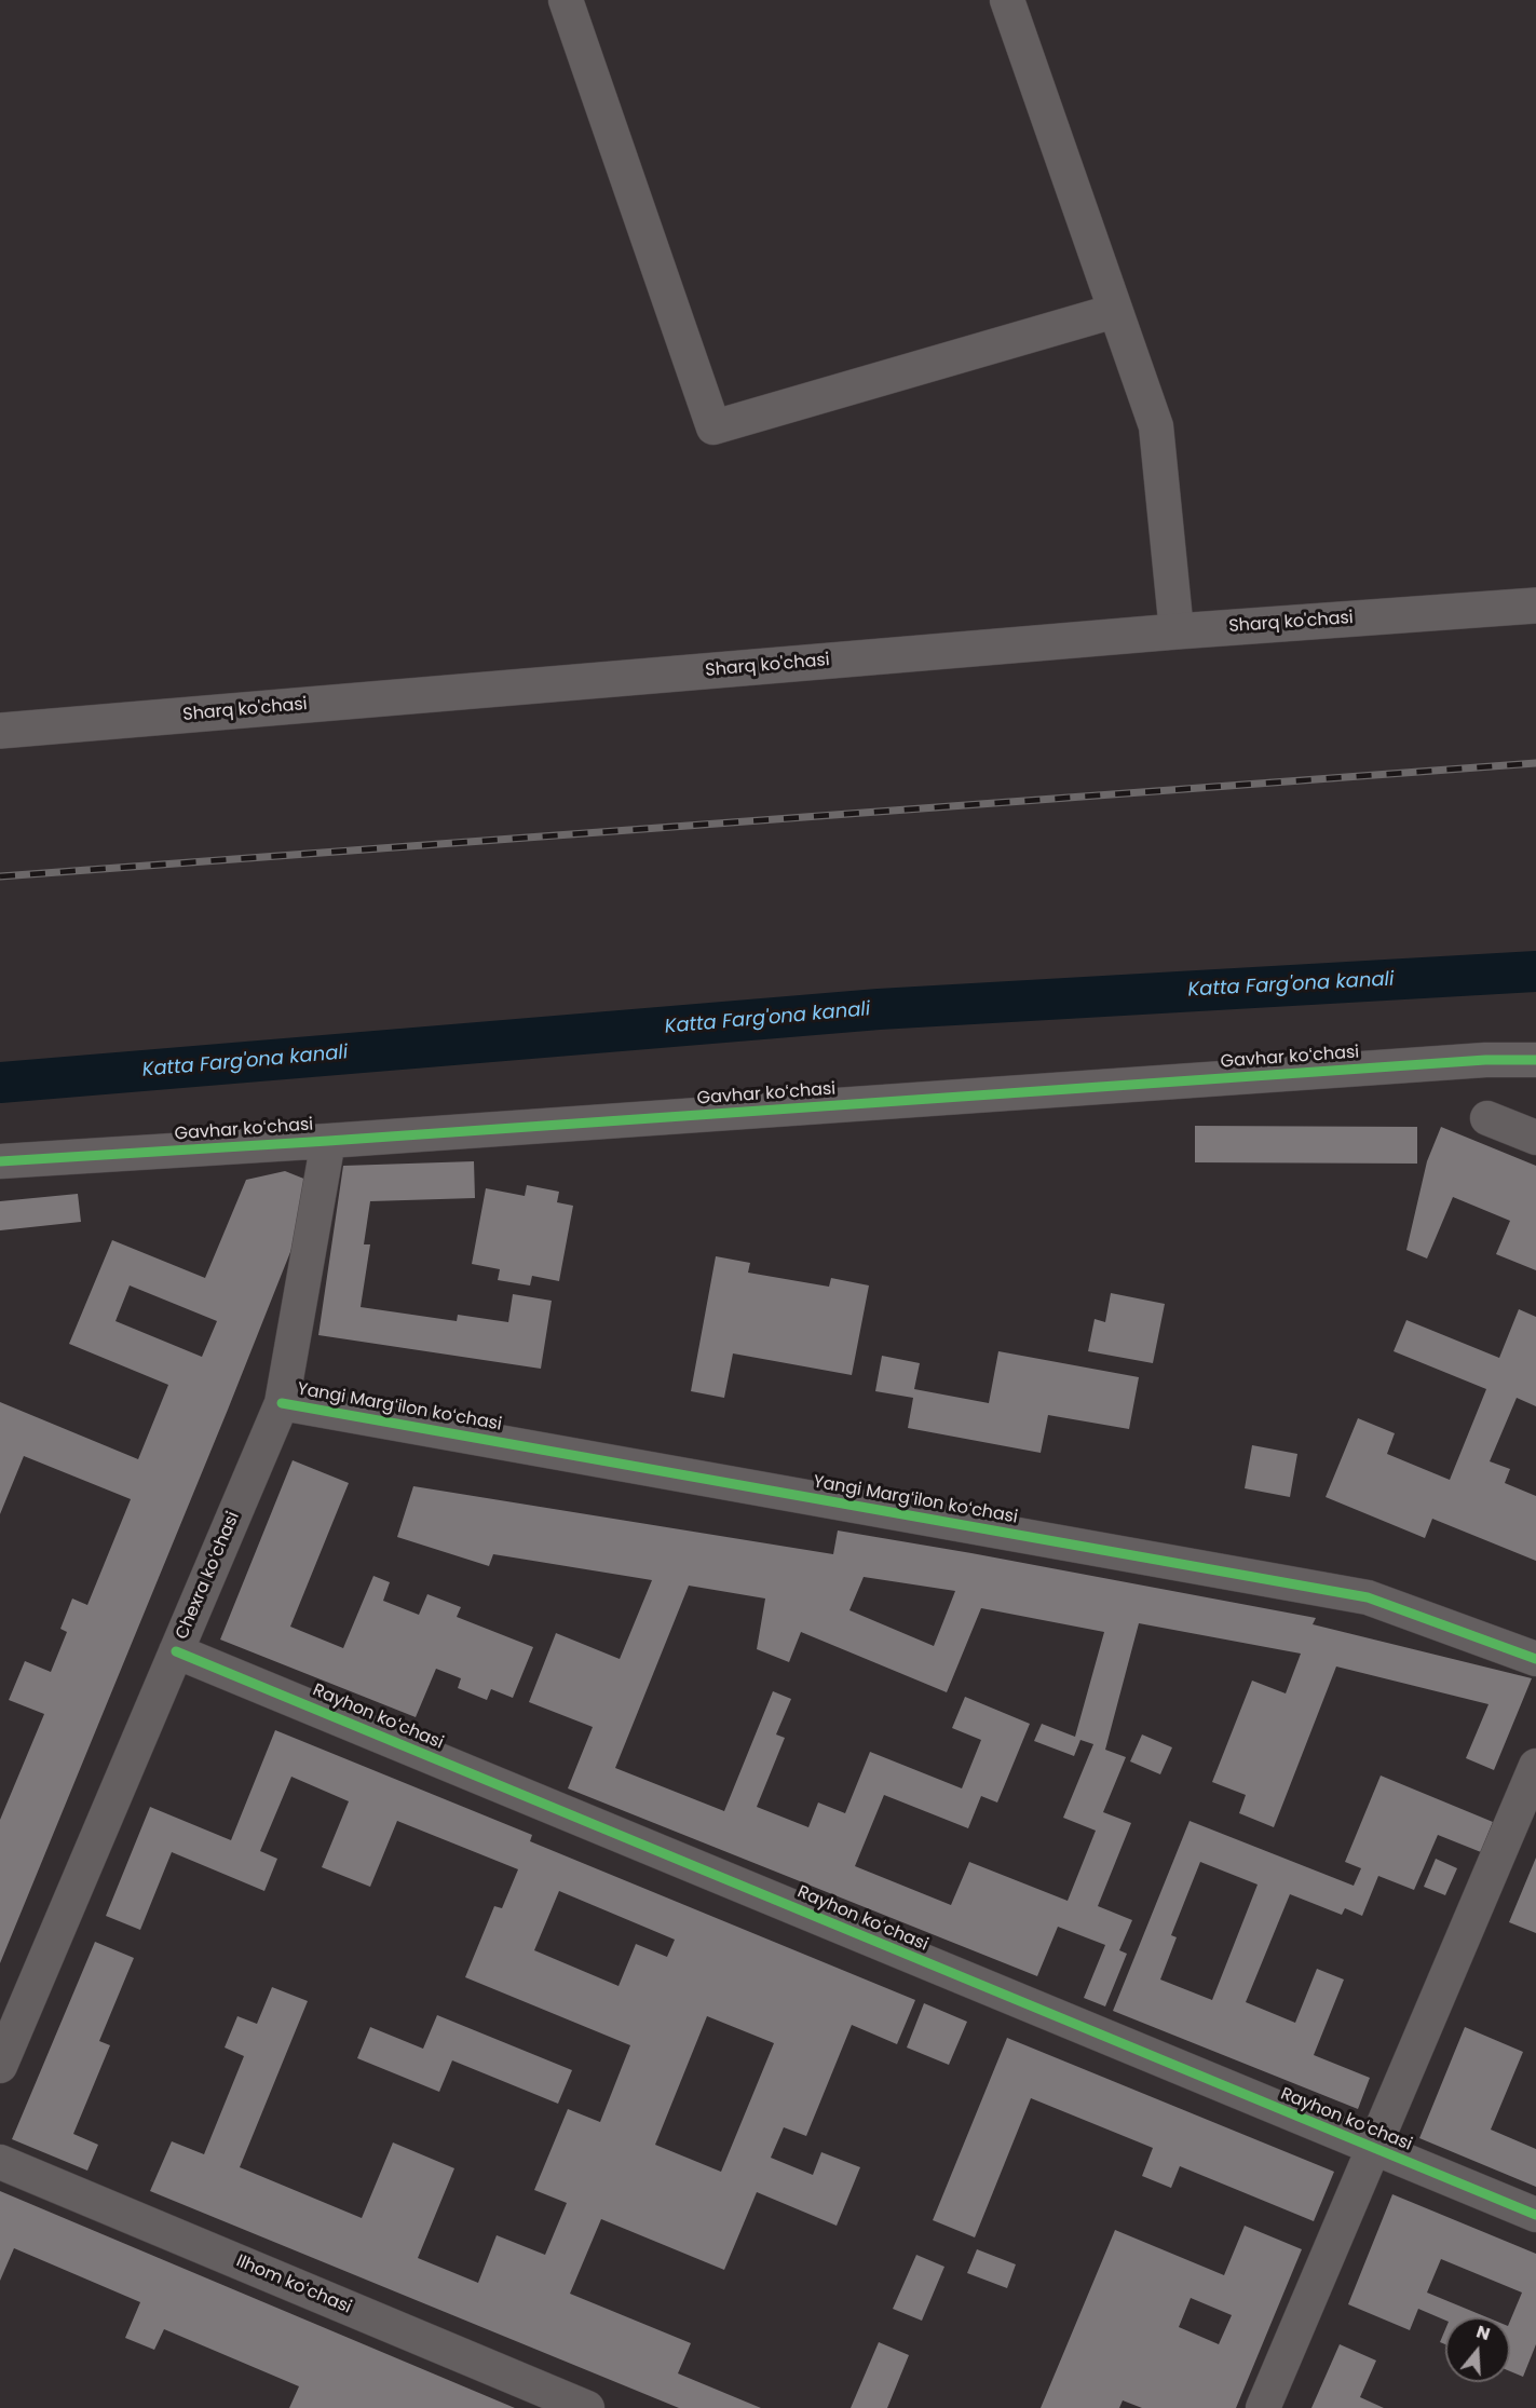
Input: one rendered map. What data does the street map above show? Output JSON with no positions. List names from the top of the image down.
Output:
{
  "streets": {
    "main road": ["Sharq ko'chasi"],
    "street": [
      "Gavhar koʻchasi",
      "Yangi Margʻilon koʻchasi",
      "Chexra koʻchasi",
      "Rayhon koʻchasi",
      "Ilhom koʻchasi"
    ]
  },
  "crossings": [
    ["Gavhar koʻchasi", "Chexra koʻchasi"],
    ["Yangi Margʻilon koʻchasi", "Chexra koʻchasi"],
    ["Chexra koʻchasi", "Rayhon koʻchasi"]
  ],
  "water": ["Katta Farg'ona kanali"],
  "north": "top"
}
